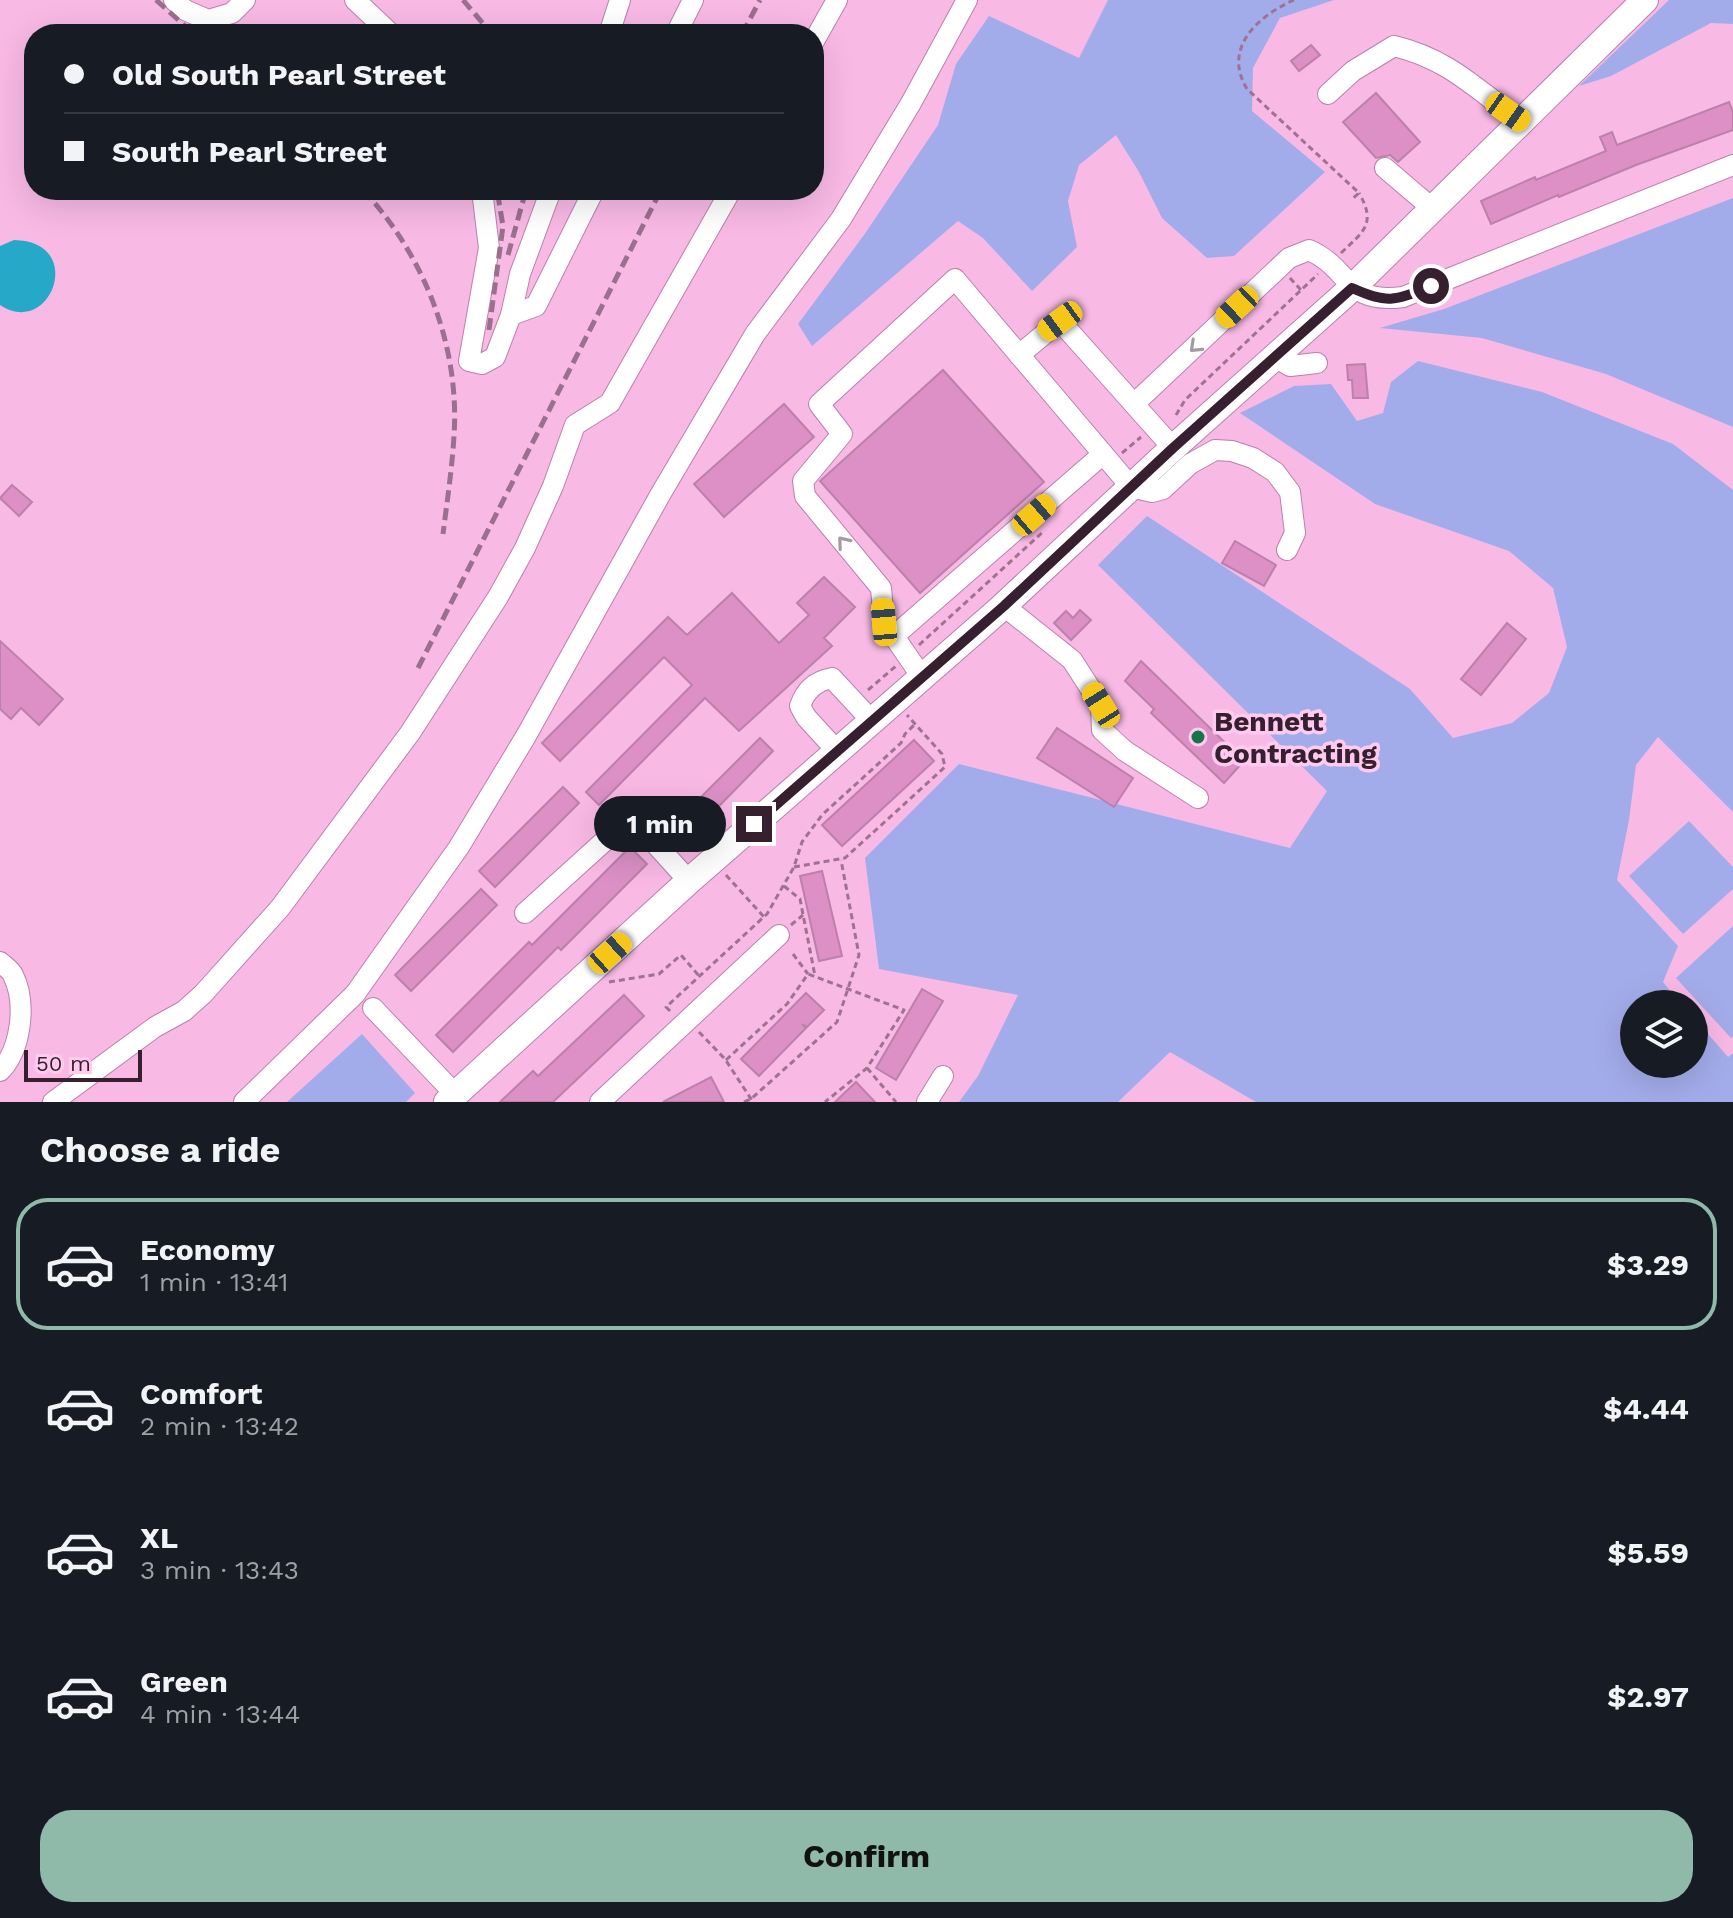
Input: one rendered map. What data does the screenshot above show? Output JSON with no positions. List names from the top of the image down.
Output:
{
  "places": ["Bennett Contracting"],
  "scale_bar": "50 m",
  "page": {
    "banner": ["Old South Pearl Street", "South Pearl Street"],
    "bubble": "1 min",
    "scale": "50 m",
    "heading": "Choose a ride",
    "list": [
      {
        "name": "Economy",
        "note": "1 min · 13:41",
        "value": "$3.29"
      },
      {
        "name": "Comfort",
        "note": "2 min · 13:42",
        "value": "$4.44"
      },
      {
        "name": "XL",
        "note": "3 min · 13:43",
        "value": "$5.59"
      },
      {
        "name": "Green",
        "note": "4 min · 13:44",
        "value": "$2.97"
      }
    ],
    "buttons": "Confirm"
  }
}
